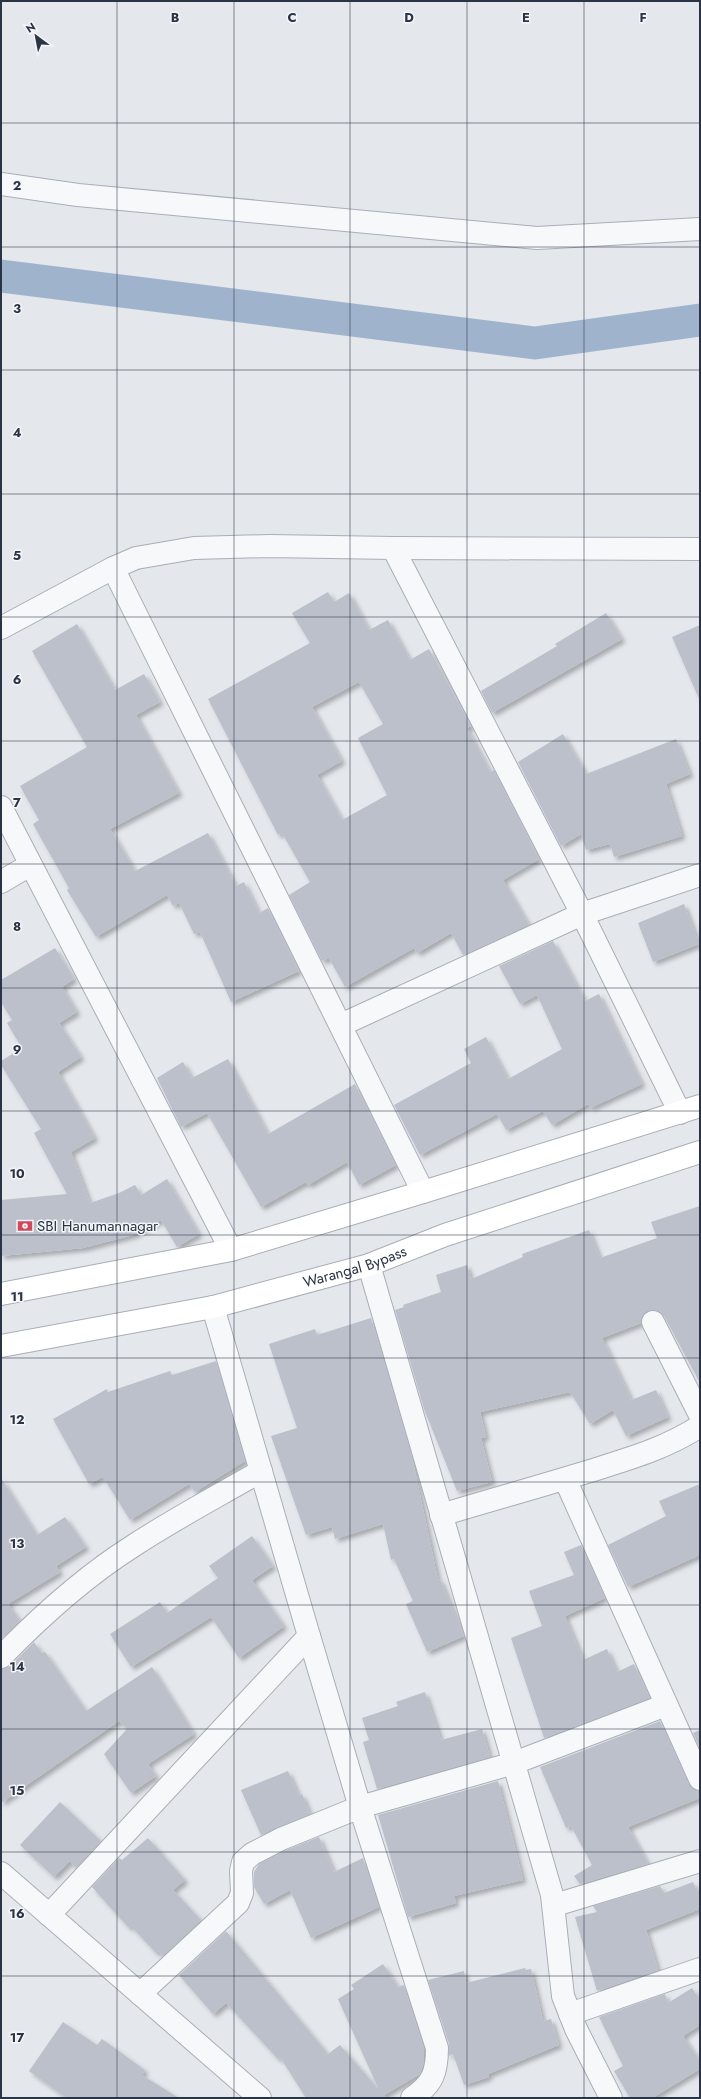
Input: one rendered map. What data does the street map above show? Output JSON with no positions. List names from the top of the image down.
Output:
{
  "streets": {
    "main road": ["Warangal Bypass"]
  },
  "places": {
    "bank": ["SBI Hanumannagar"]
  },
  "north": "top left",
  "grid": {
    "columns": [
      "B",
      "C",
      "D",
      "E",
      "F"
    ],
    "rows": [
      "2",
      "3",
      "4",
      "5",
      "6",
      "7",
      "8",
      "9",
      "10",
      "11",
      "12",
      "13",
      "14",
      "15",
      "16",
      "17"
    ]
  }
}
